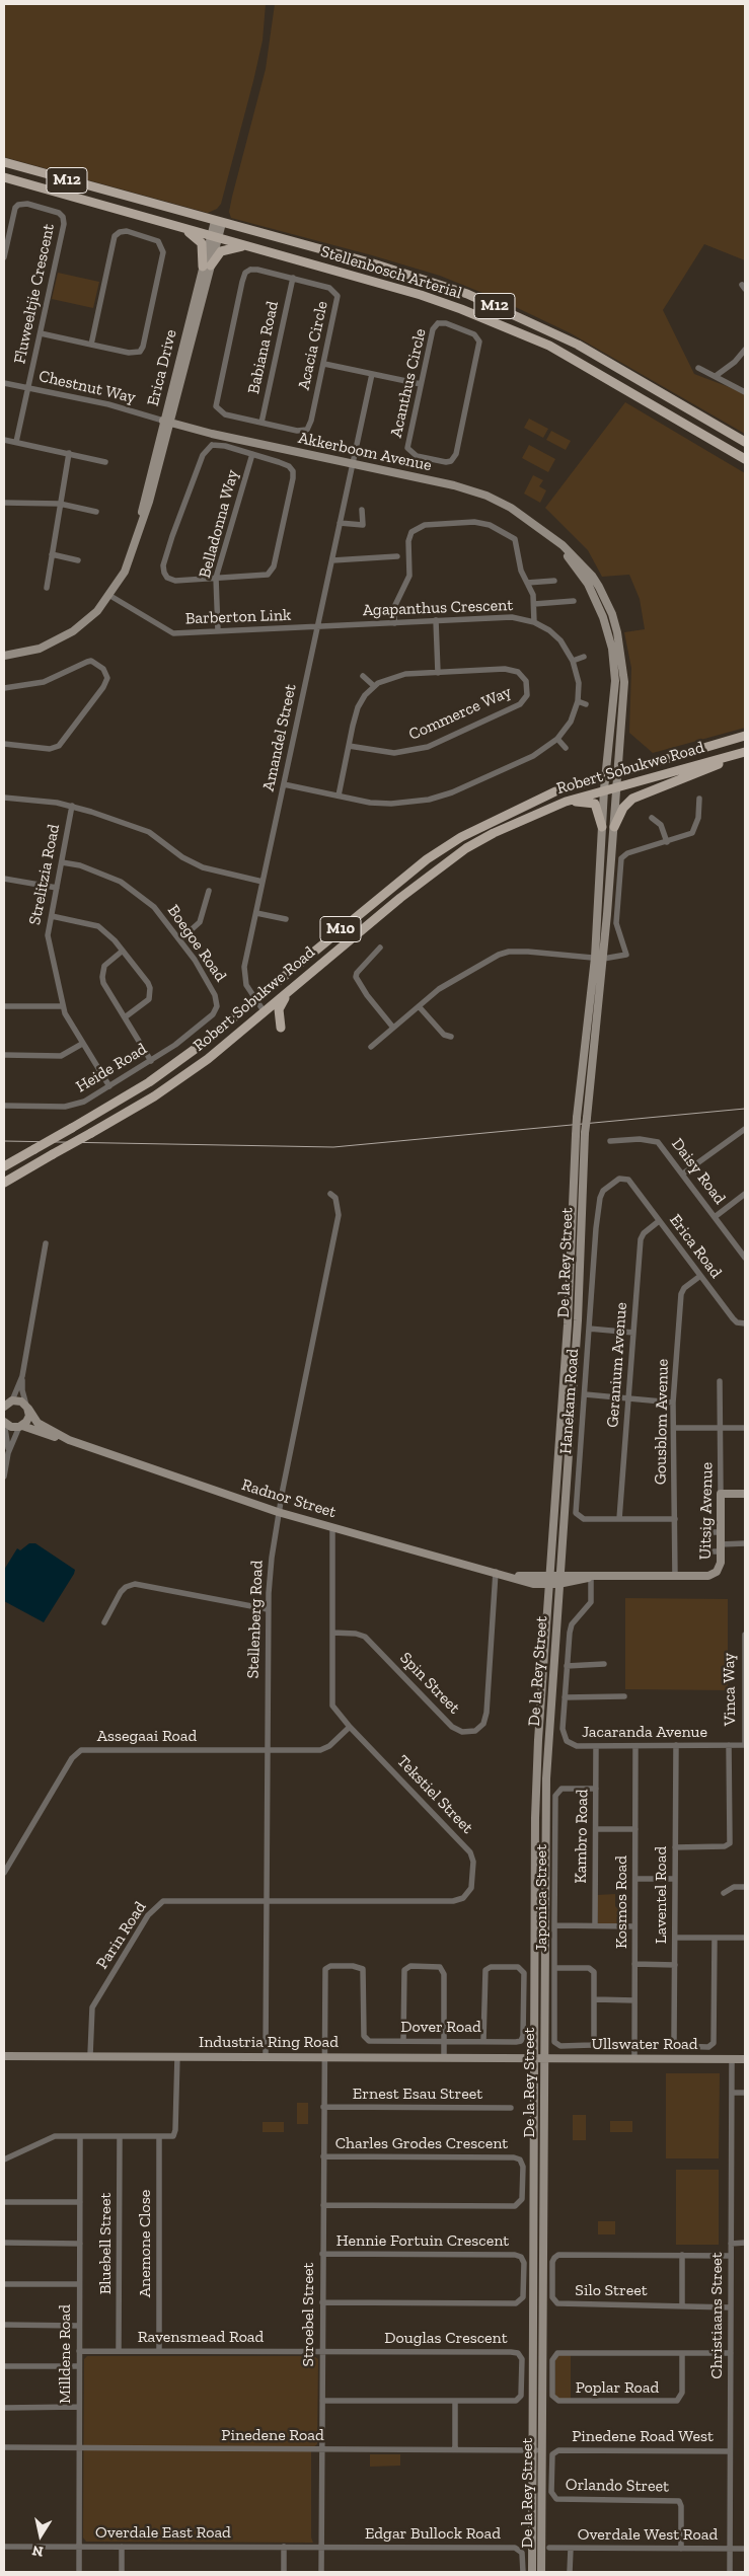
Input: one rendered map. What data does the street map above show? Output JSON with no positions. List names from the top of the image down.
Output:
{
  "streets": {
    "main road": [
      "M12",
      "Stellenbosch Arterial",
      "Erica Drive",
      "Akkerboom Avenue",
      "Robert Sobukwe Road",
      "M10",
      "De la Rey Street",
      "Radnor Street",
      "Uitsig Avenue",
      "Industria Ring Road",
      "Ullswater Road"
    ],
    "street": [
      "Fluweeltjie Crescent",
      "Acacia Circle",
      "Babiana Road",
      "Acanthus Circle",
      "Chestnut Way",
      "Belladonna Way",
      "Agapanthus Crescent",
      "Barberton Link",
      "Commerce Way",
      "Amandel Street",
      "Strelitzia Road",
      "Boegoe Road",
      "Heide Road",
      "Daisy Road",
      "Erica Road",
      "Geranium Avenue",
      "Hanekam Road",
      "Gousblom Avenue",
      "Stellenberg Road",
      "Spin Street",
      "Vinca Way",
      "Jacaranda Avenue",
      "Assegaai Road",
      "Tekstiel Street",
      "Kambro Road",
      "Laventel Road",
      "Japonica Street",
      "Kosmos Road",
      "Parin Road",
      "Dover Road",
      "Ernest Esau Street",
      "Charles Grodes Crescent",
      "Hennie Fortuin Crescent",
      "Bluebell Street",
      "Anemone Close",
      "Silo Street",
      "Stroebel Street",
      "Christiaans Street",
      "Ravensmead Road",
      "Douglas Crescent",
      "Milldene Road",
      "Poplar Road",
      "Pinedene Road",
      "Pinedene Road West",
      "Orlando Street",
      "Overdale East Road",
      "Edgar Bullock Road",
      "Overdale West Road"
    ]
  },
  "crossings": [
    ["Stellenbosch Arterial", "Erica Drive"],
    ["Fluweeltjie Crescent", "Chestnut Way"],
    ["Acacia Circle", "Babiana Road"],
    ["Erica Drive", "Chestnut Way"],
    ["Erica Drive", "Akkerboom Avenue"],
    ["Erica Drive", "Barberton Link"],
    ["Chestnut Way", "Akkerboom Avenue"],
    ["Akkerboom Avenue", "Amandel Street"],
    ["Akkerboom Avenue", "Robert Sobukwe Road"],
    ["Akkerboom Avenue", "De la Rey Street"],
    ["Belladonna Way", "Barberton Link"],
    ["Agapanthus Crescent", "Barberton Link"],
    ["Agapanthus Crescent", "Commerce Way"],
    ["Agapanthus Crescent", "Amandel Street"],
    ["Barberton Link", "Amandel Street"],
    ["Amandel Street", "Robert Sobukwe Road"],
    ["Robert Sobukwe Road", "De la Rey Street"],
    ["Strelitzia Road", "Boegoe Road"],
    ["Strelitzia Road", "Heide Road"],
    ["Boegoe Road", "Heide Road"],
    ["Erica Road", "Geranium Avenue"],
    ["Erica Road", "Hanekam Road"],
    ["Erica Road", "Gousblom Avenue"],
    ["De la Rey Street", "Radnor Street"],
    ["De la Rey Street", "Uitsig Avenue"],
    ["De la Rey Street", "Industria Ring Road"],
    ["De la Rey Street", "Ullswater Road"],
    ["De la Rey Street", "Pinedene Road"],
    ["Geranium Avenue", "Hanekam Road"],
    ["Hanekam Road", "Gousblom Avenue"],
    ["Gousblom Avenue", "Uitsig Avenue"],
    ["Radnor Street", "Uitsig Avenue"],
    ["Radnor Street", "Stellenberg Road"],
    ["Radnor Street", "Spin Street"],
    ["Radnor Street", "Tekstiel Street"],
    ["Uitsig Avenue", "Jacaranda Avenue"],
    ["Stellenberg Road", "Assegaai Road"],
    ["Stellenberg Road", "Tekstiel Street"],
    ["Stellenberg Road", "Parin Road"],
    ["Stellenberg Road", "Industria Ring Road"],
    ["Spin Street", "Tekstiel Street"],
    ["Vinca Way", "Jacaranda Avenue"],
    ["Jacaranda Avenue", "Kambro Road"],
    ["Jacaranda Avenue", "Laventel Road"],
    ["Jacaranda Avenue", "Kosmos Road"],
    ["Assegaai Road", "Tekstiel Street"],
    ["Tekstiel Street", "Parin Road"],
    ["Kambro Road", "Japonica Street"],
    ["Kosmos Road", "Ullswater Road"],
    ["Parin Road", "Industria Ring Road"],
    ["Dover Road", "Stroebel Street"],
    ["Industria Ring Road", "Ullswater Road"],
    ["Industria Ring Road", "Stroebel Street"],
    ["Ullswater Road", "Christiaans Street"],
    ["Ernest Esau Street", "Stroebel Street"],
    ["Charles Grodes Crescent", "Stroebel Street"],
    ["Hennie Fortuin Crescent", "Stroebel Street"],
    ["Bluebell Street", "Ravensmead Road"],
    ["Anemone Close", "Ravensmead Road"],
    ["Silo Street", "Christiaans Street"],
    ["Stroebel Street", "Ravensmead Road"],
    ["Stroebel Street", "Douglas Crescent"],
    ["Stroebel Street", "Pinedene Road"],
    ["Stroebel Street", "Overdale East Road"],
    ["Stroebel Street", "Edgar Bullock Road"],
    ["Christiaans Street", "Pinedene Road West"],
    ["Christiaans Street", "Overdale West Road"],
    ["Ravensmead Road", "Douglas Crescent"],
    ["Ravensmead Road", "Milldene Road"],
    ["Milldene Road", "Pinedene Road"],
    ["Milldene Road", "Overdale East Road"],
    ["Pinedene Road West", "Orlando Street"],
    ["Orlando Street", "Overdale West Road"],
    ["Overdale East Road", "Edgar Bullock Road"]
  ],
  "north": "bottom"
}
